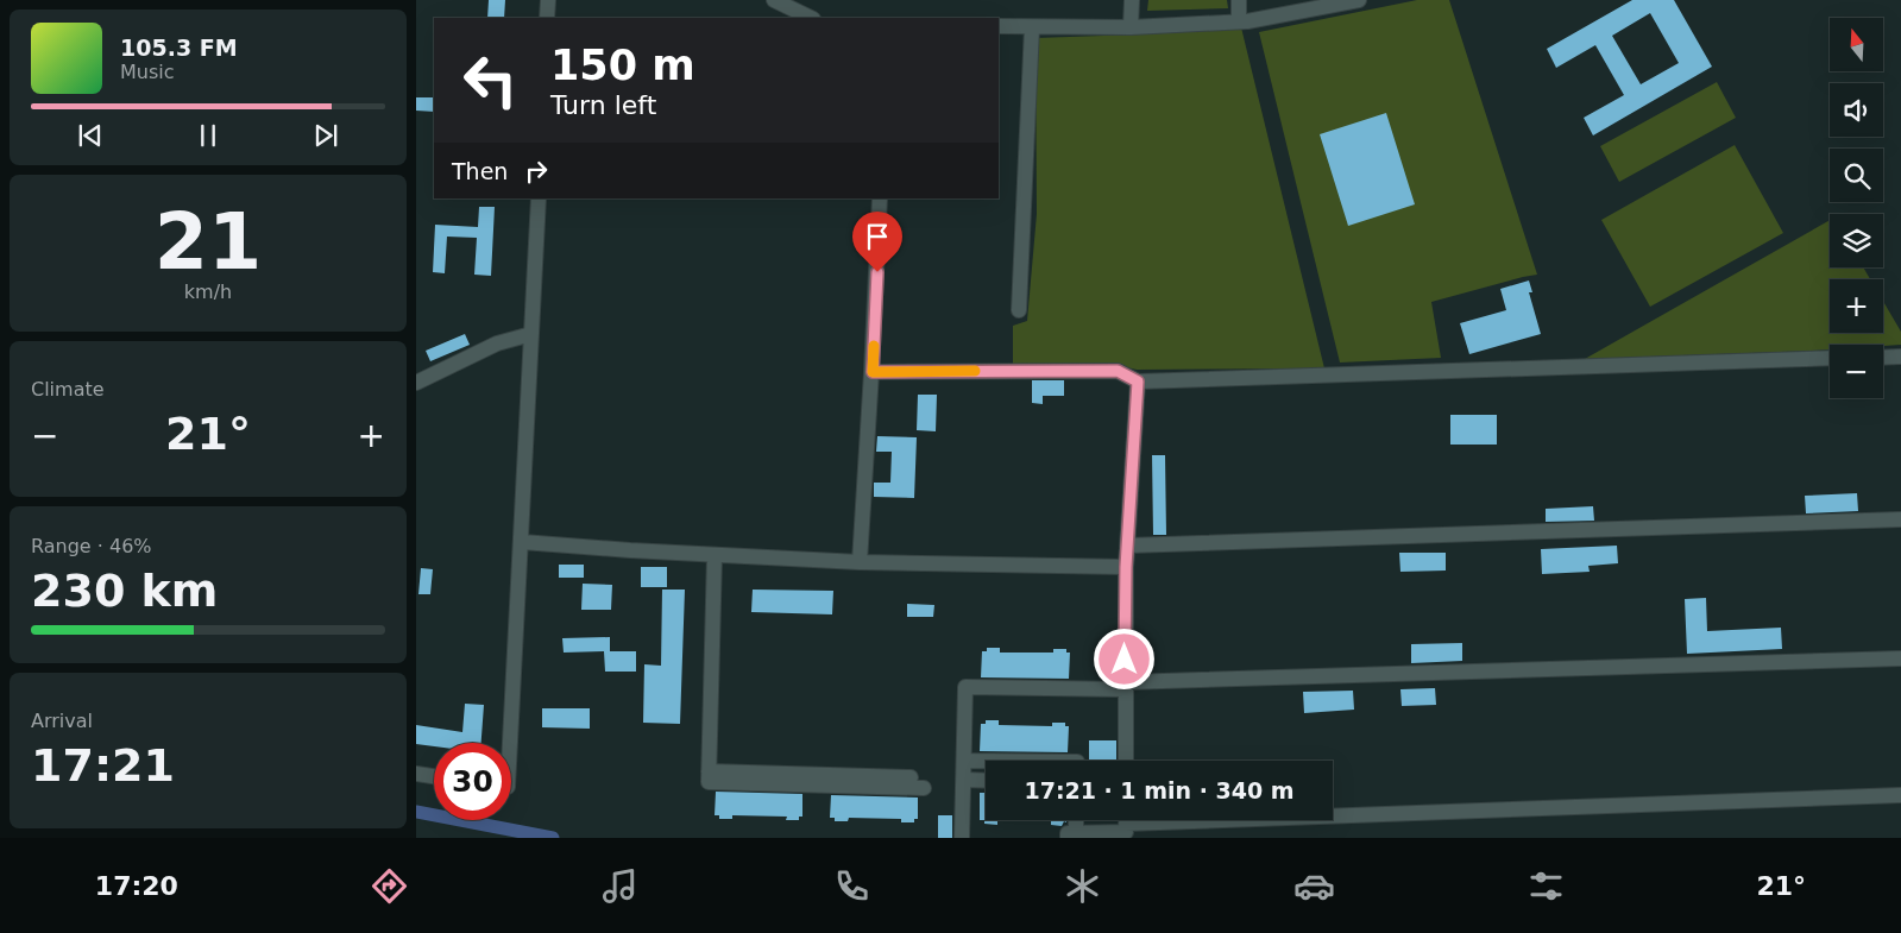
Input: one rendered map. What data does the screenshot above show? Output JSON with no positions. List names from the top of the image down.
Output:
{
  "north": "top",
  "page": {
    "map_buttons": ["+", "−"],
    "turn": ["150 m", "Turn left"],
    "song": ["105.3 FM", "Music"],
    "then": "Then",
    "tile": [
      ["21", "km/h"],
      "Climate",
      ["Range · 46%", "230 km"],
      ["Arrival", "17:21"]
    ],
    "heat": ["−", "21°", "+"],
    "limit": "30",
    "trip": "17:21 · 1 min · 340 m",
    "tabs": ["17:20", "21°"]
  }
}
